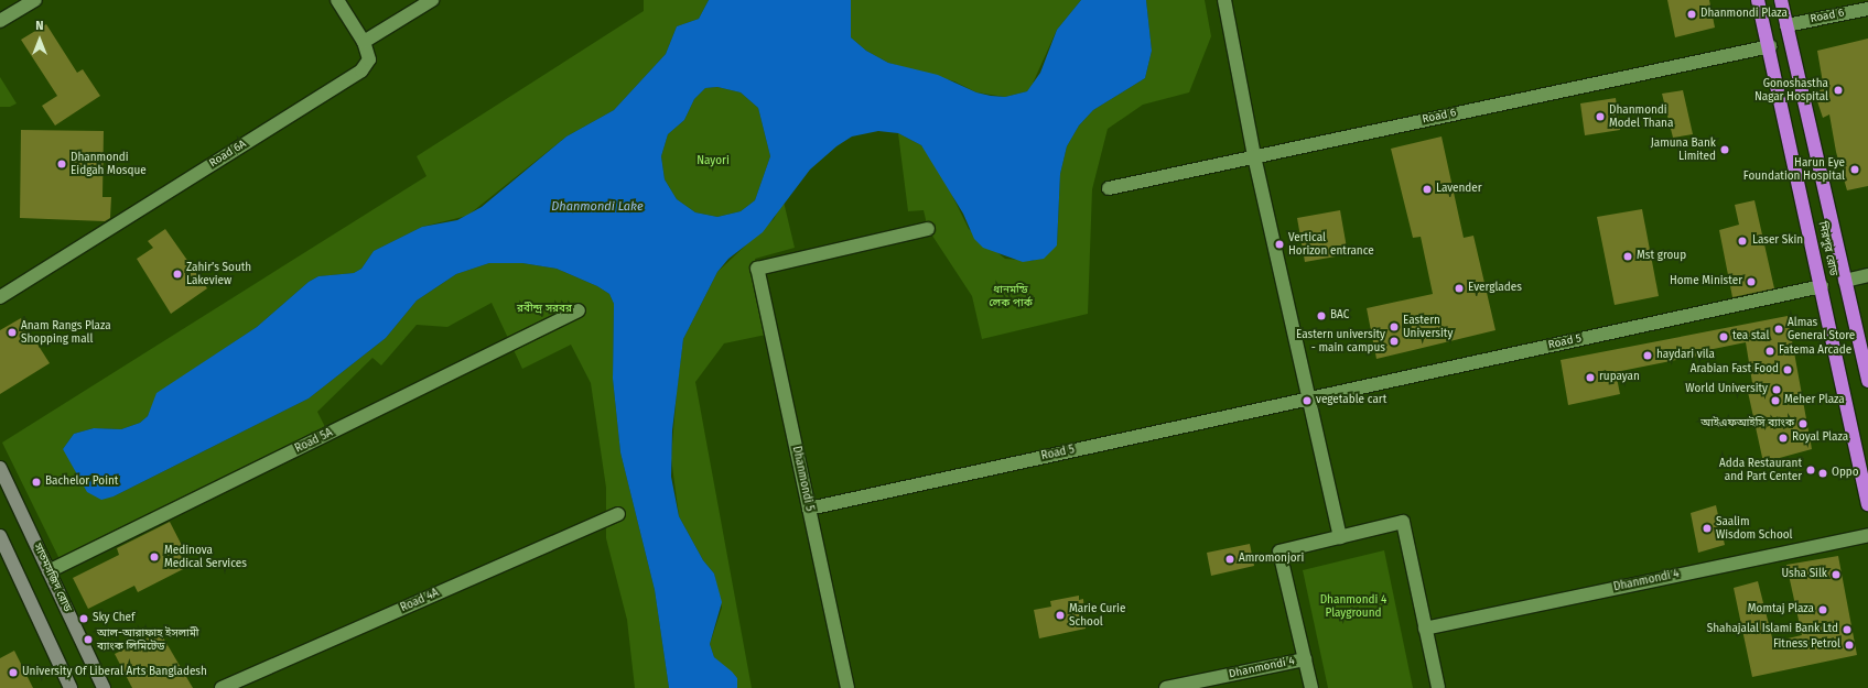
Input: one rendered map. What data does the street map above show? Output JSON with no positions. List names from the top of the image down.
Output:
{
  "streets": {
    "highway": ["মিরপুর রোড"],
    "main road": ["সাতমসজিদ রোড"],
    "street": [
      "Road 6",
      "Road 6A",
      "Road 5",
      "Road 5A",
      "Dhanmondi 5",
      "Dhanmondi 4",
      "Road 4A"
    ]
  },
  "crossings": [
    ["Road 6", "মিরপুর রোড"],
    ["মিরপুর রোড", "Road 5"],
    ["Road 5", "Dhanmondi 5"],
    ["Road 5A", "সাতমসজিদ রোড"]
  ],
  "water": ["Dhanmondi Lake"],
  "parks": [
    "Nayori",
    "ধানমন্ডি লেক পার্ক",
    "রবীন্দ্র সরবর",
    "Dhanmondi 4 Playground"
  ],
  "places": [
    "Dhanmondi Plaza",
    "Gonoshastha Nagar Hospital",
    "Dhanmondi Model Thana",
    "Jamuna Bank Limited",
    "Dhanmondi Eidgah Mosque",
    "Harun Eye Foundation Hospital",
    "Lavender",
    "Laser Skin",
    "Vertical Horizon entrance",
    "Mst group",
    "Zahir’s South Lakeview",
    "Home Minister",
    "Everglades",
    "BAC",
    "Eastern University",
    "Almas General Store",
    "Anam Rangs Plaza Shopping mall",
    "tea stal",
    "Eastern university - main campus",
    "Fatema Arcade",
    "haydari vila",
    "Arabian Fast Food",
    "rupayan",
    "World University",
    "vegetable cart",
    "Meher Plaza",
    "আইএফআইসি ব্যাংক",
    "Royal Plaza",
    "Adda Restaurant and Part Center",
    "Oppo",
    "Bachelor Point",
    "Saalim Wisdom School",
    "Medinova Medical Services",
    "Amromonjori",
    "Usha Silk",
    "Momtaj Plaza",
    "Marie Curie School",
    "Sky Chef",
    "Shahajalal Islami Bank Ltd",
    "আল-আরাফাহ ইসলামী ব্যাংক লিমিটেড",
    "Fitness Petrol",
    "University Of Liberal Arts Bangladesh"
  ],
  "north": "top"
}
